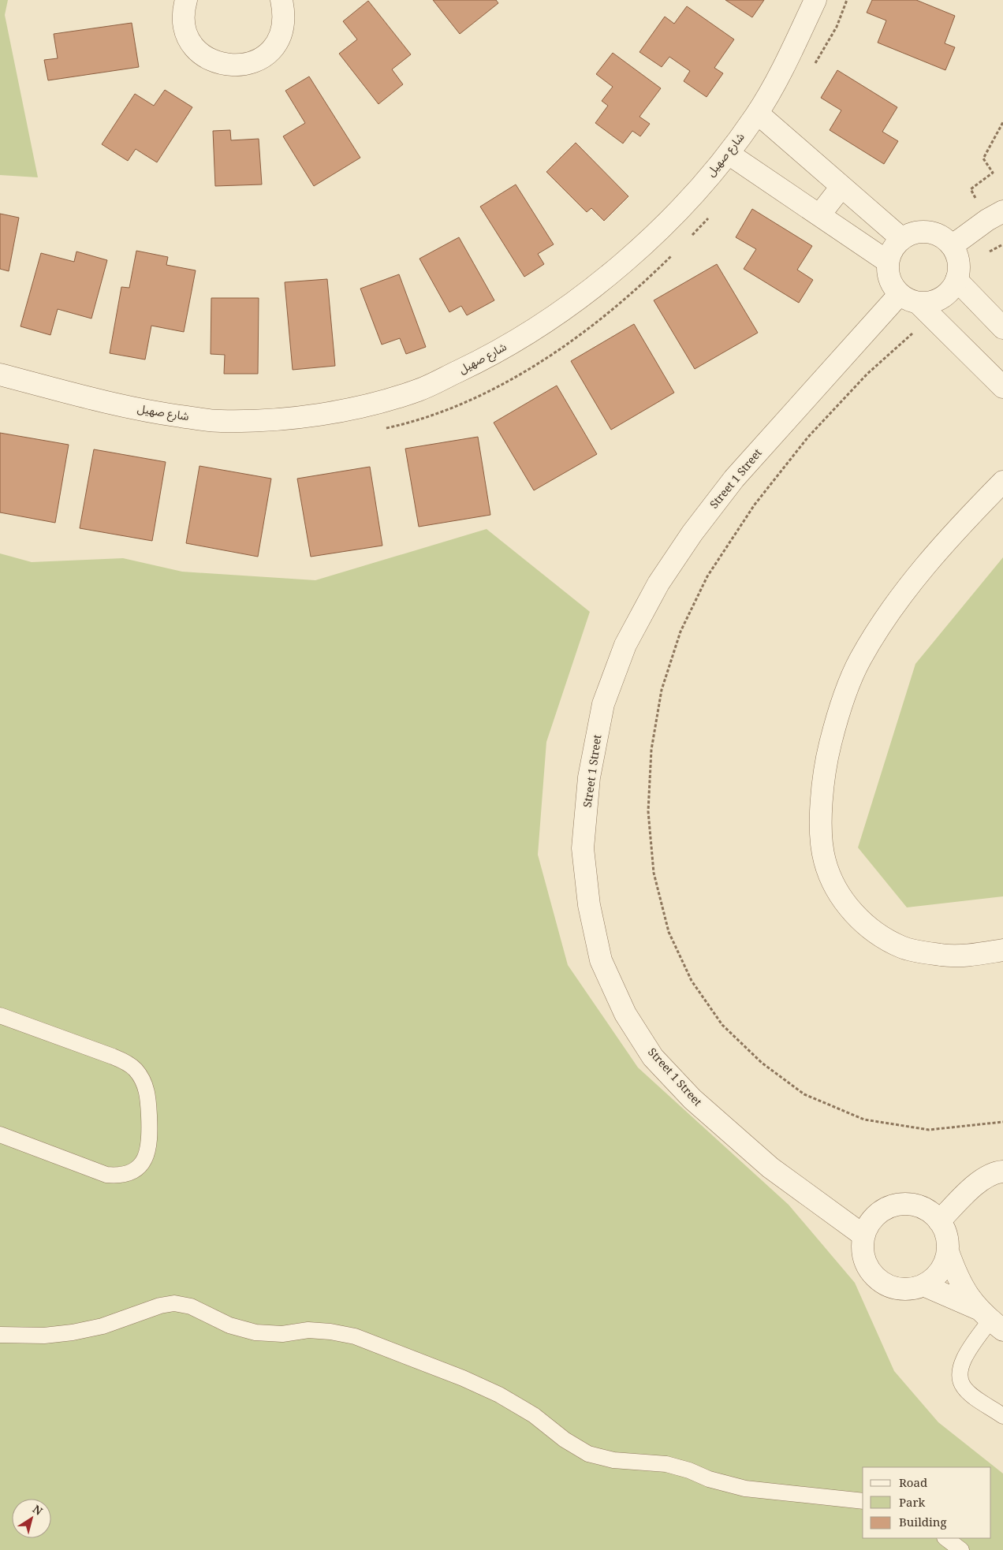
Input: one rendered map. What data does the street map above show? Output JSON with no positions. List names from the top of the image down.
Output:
{
  "streets": {
    "street": ["شارع صهيل", "Street 1 Street"]
  },
  "legend": ["Road", "Park", "Building"],
  "north": "top right"
}
